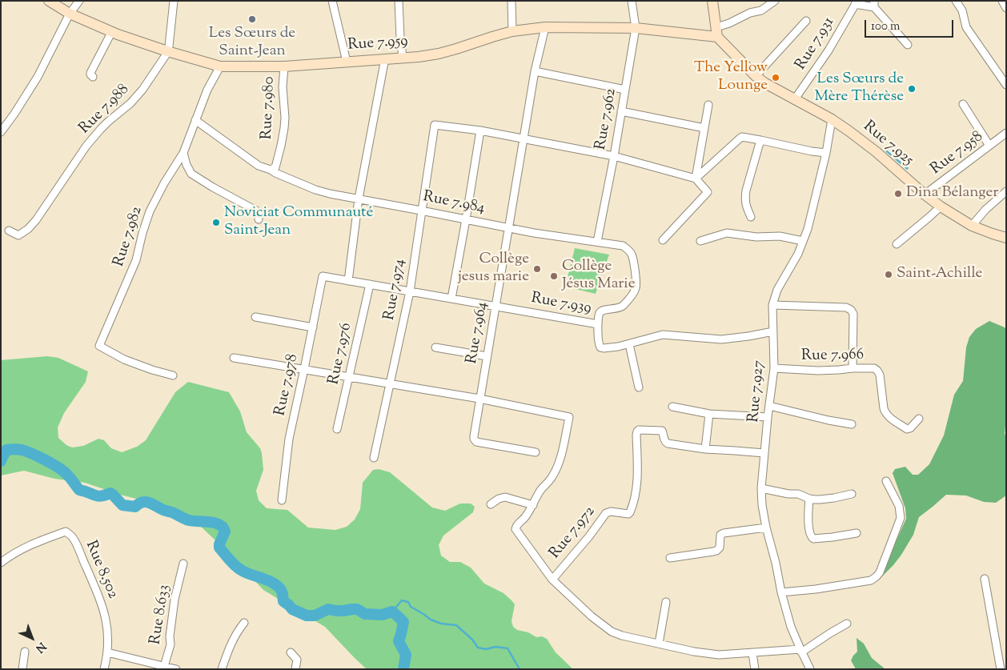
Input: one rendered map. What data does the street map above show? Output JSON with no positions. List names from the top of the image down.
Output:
{
  "streets": {
    "street": [
      "Rue 7.959",
      "Rue 7.931",
      "Rue 7.980",
      "Rue 7.988",
      "Rue 7.962",
      "Rue 7.925",
      "Rue 7.958",
      "Rue 7.984",
      "Rue 7.982",
      "Rue 7.974",
      "Rue 7.939",
      "Rue 7.964",
      "Rue 7.976",
      "Rue 7.966",
      "Rue 7.978",
      "Rue 7.927",
      "Rue 7.972",
      "Rue 8.502",
      "Rue 8.633"
    ]
  },
  "crossings": [
    ["Rue 7.959", "Rue 7.980"],
    ["Rue 7.959", "Rue 7.988"],
    ["Rue 7.959", "Rue 7.962"],
    ["Rue 7.959", "Rue 7.925"],
    ["Rue 7.959", "Rue 7.982"],
    ["Rue 7.959", "Rue 7.964"],
    ["Rue 7.931", "Rue 7.925"],
    ["Rue 7.980", "Rue 7.984"],
    ["Rue 7.962", "Rue 7.984"],
    ["Rue 7.925", "Rue 7.958"],
    ["Rue 7.925", "Rue 7.927"],
    ["Rue 7.984", "Rue 7.982"],
    ["Rue 7.984", "Rue 7.974"],
    ["Rue 7.984", "Rue 7.939"],
    ["Rue 7.984", "Rue 7.964"],
    ["Rue 7.974", "Rue 7.939"],
    ["Rue 7.939", "Rue 7.964"],
    ["Rue 7.939", "Rue 7.976"],
    ["Rue 7.939", "Rue 7.978"],
    ["Rue 7.939", "Rue 7.927"],
    ["Rue 7.966", "Rue 7.927"]
  ],
  "places": [
    "Les Sœurs de Saint-Jean",
    "The Yellow Lounge",
    "Les Sœurs de Mère Thérèse",
    "Dina Bélanger",
    "Noviciat Communauté Saint-Jean",
    "Collège jesus marie",
    "Saint-Achille",
    "Collège Jésus Marie"
  ],
  "scale_bar": "100 m",
  "north": "bottom right"
}
